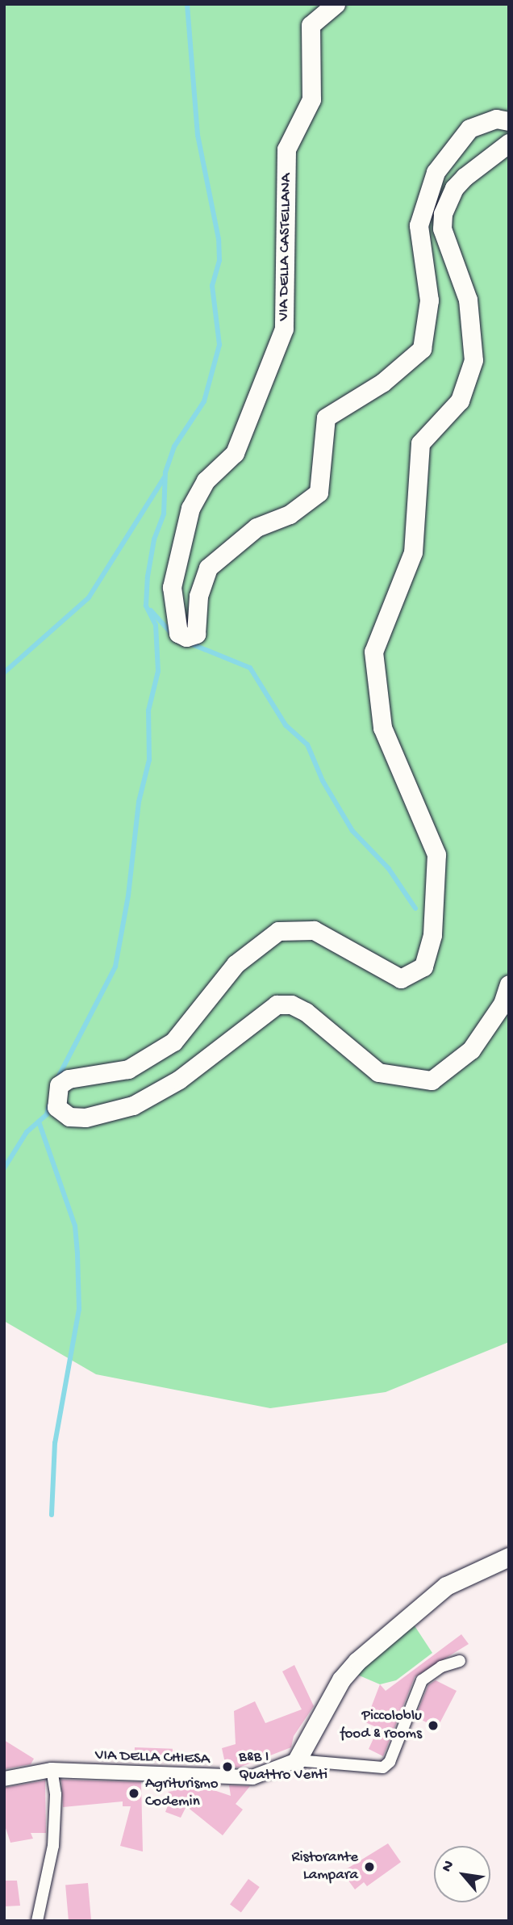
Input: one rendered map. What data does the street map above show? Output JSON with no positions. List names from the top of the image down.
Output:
{
  "streets": {
    "street": ["VIA DELLA CASTELLANA", "VIA DELLA CHIESA"]
  },
  "places": [
    "Piccoloblu food & rooms",
    "B&B I Quattro Venti",
    "Agriturismo Codemin",
    "Ristorante Lampara"
  ],
  "north": "top left"
}
